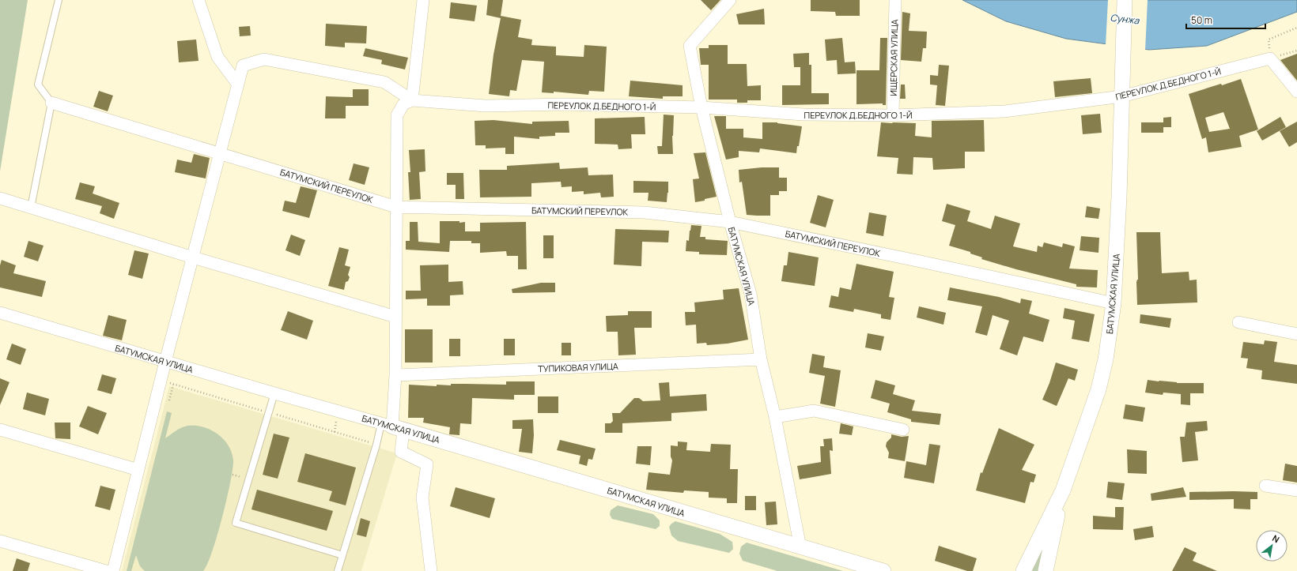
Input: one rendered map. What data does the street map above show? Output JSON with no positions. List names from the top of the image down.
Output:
{
  "streets": {
    "street": [
      "ИЩЕРСКАЯ УЛИЦА",
      "ПЕРЕУЛОК Д.БЕДНОГО 1-Й",
      "БАТУМСКИЙ ПЕРЕУЛОК",
      "БАТУМСКАЯ УЛИЦА",
      "ТУПИКОВАЯ УЛИЦА"
    ]
  },
  "crossings": [
    ["ИЩЕРСКАЯ УЛИЦА", "ПЕРЕУЛОК Д.БЕДНОГО 1-Й"],
    ["ПЕРЕУЛОК Д.БЕДНОГО 1-Й", "БАТУМСКАЯ УЛИЦА"],
    ["БАТУМСКИЙ ПЕРЕУЛОК", "БАТУМСКАЯ УЛИЦА"],
    ["БАТУМСКАЯ УЛИЦА", "ТУПИКОВАЯ УЛИЦА"]
  ],
  "water": ["Сунжа"],
  "scale_bar": "50 m",
  "north": "top right"
}
